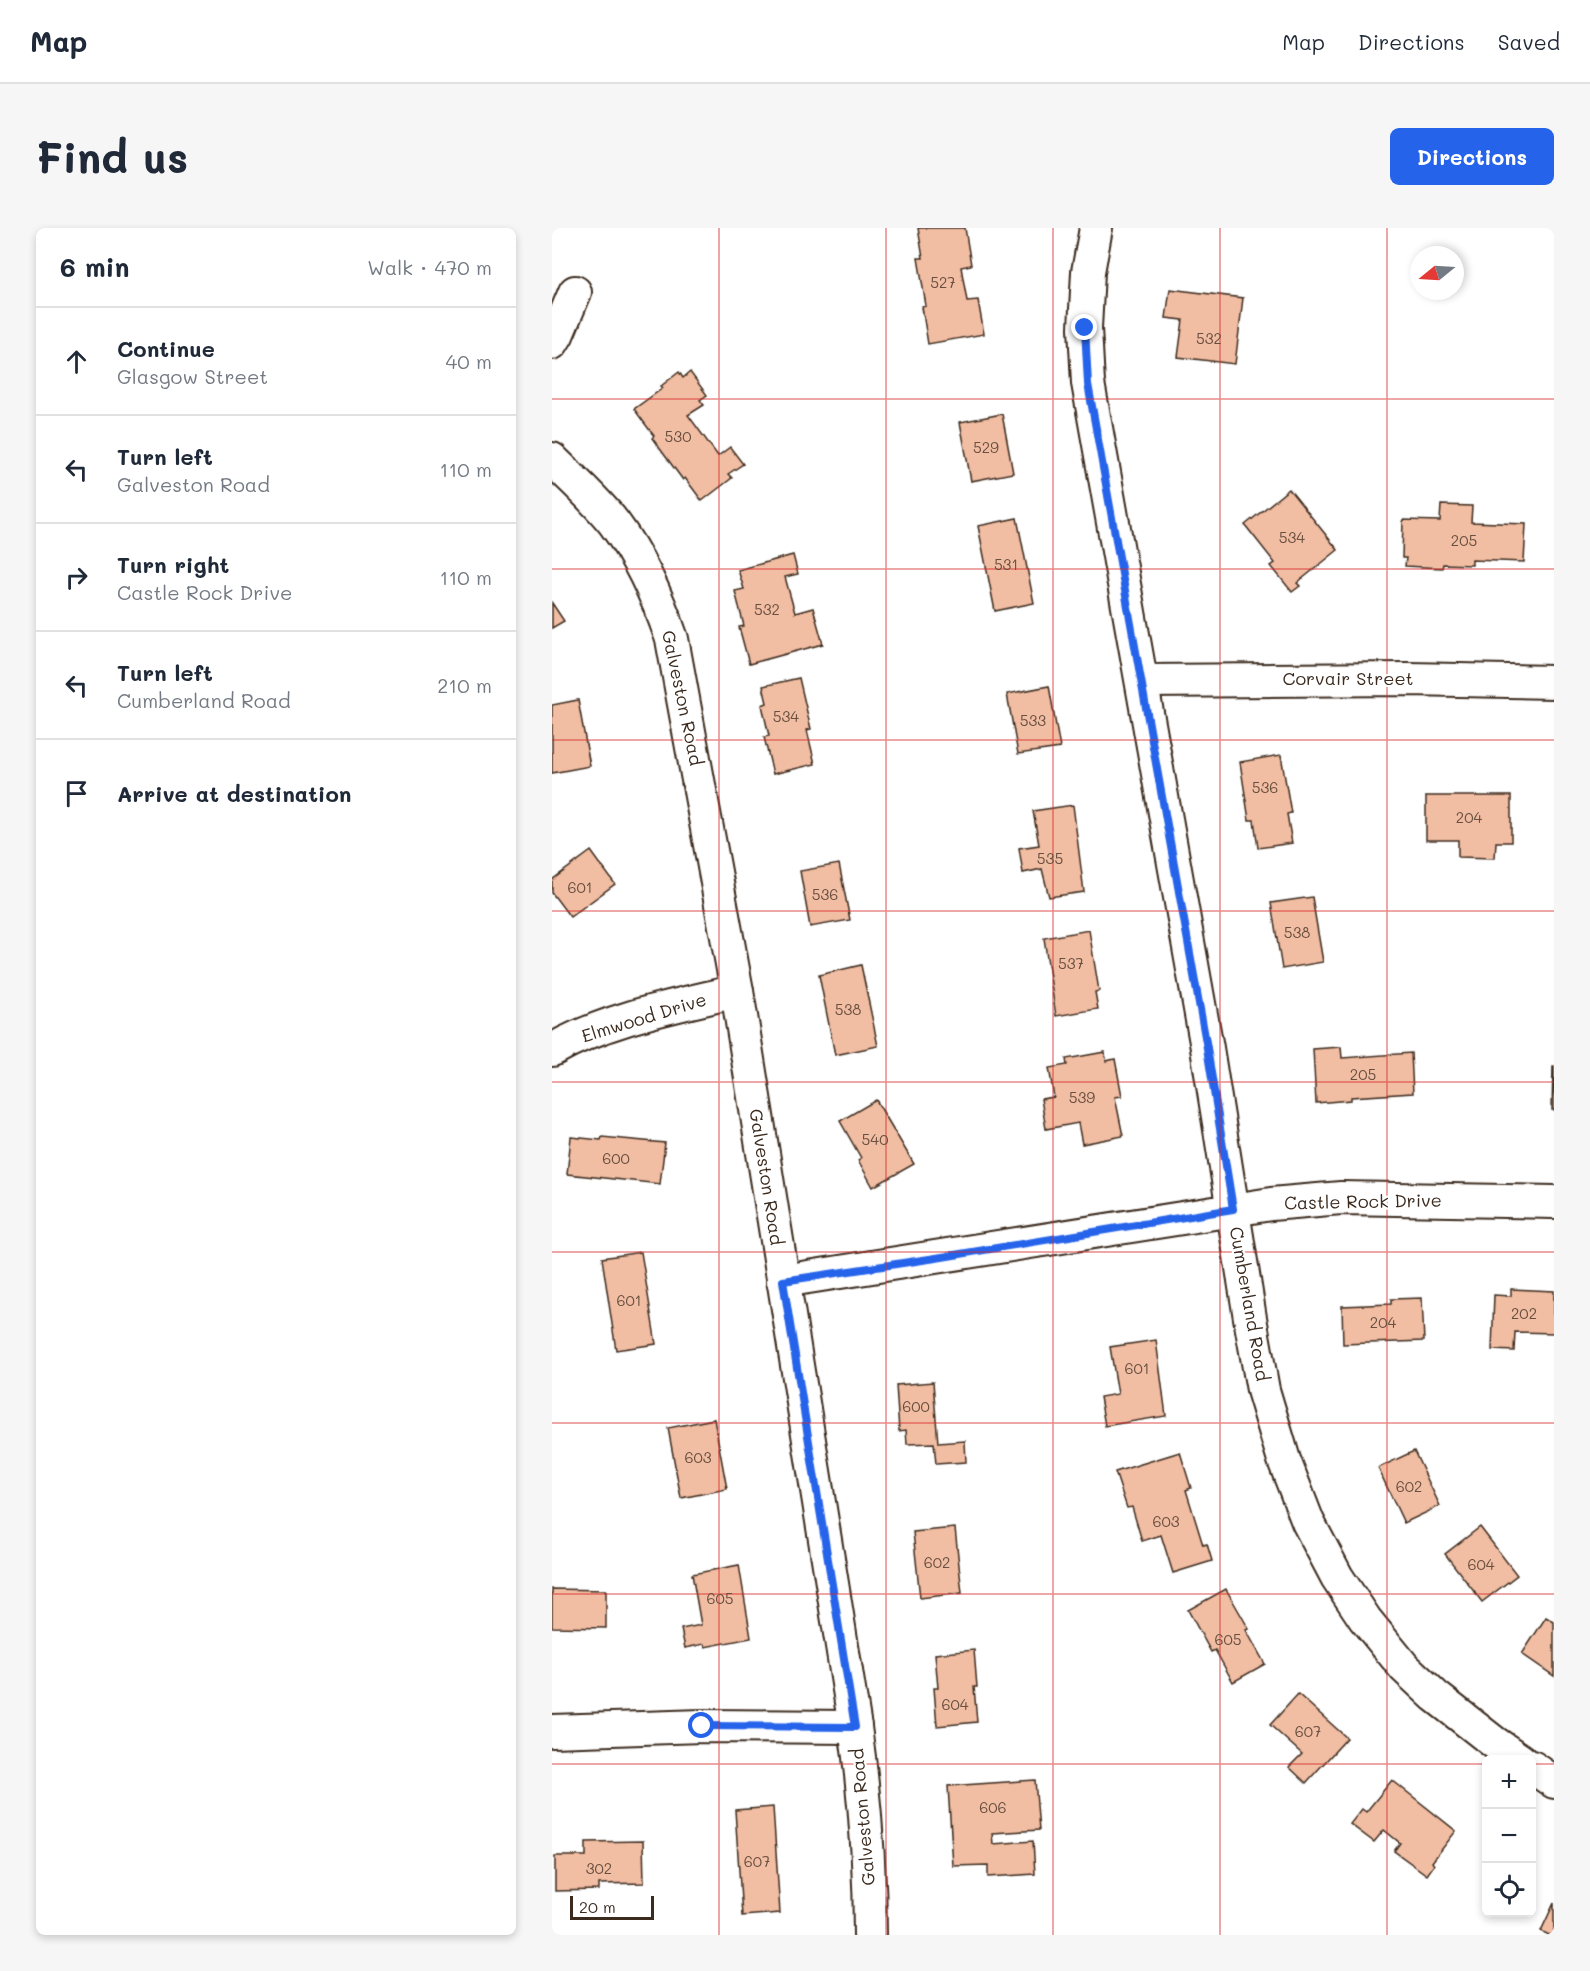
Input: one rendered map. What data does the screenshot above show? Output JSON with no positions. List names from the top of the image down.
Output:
{
  "streets": {
    "street": [
      "Corvair Street",
      "Galveston Road",
      "Elmwood Drive",
      "Castle Rock Drive",
      "Cumberland Road"
    ]
  },
  "crossings": [
    ["Corvair Street", "Cumberland Road"],
    ["Galveston Road", "Elmwood Drive"],
    ["Galveston Road", "Castle Rock Drive"],
    ["Castle Rock Drive", "Cumberland Road"]
  ],
  "house_numbers": [
    "527",
    "532",
    "530",
    "529",
    "534",
    "205",
    "531",
    "532",
    "534",
    "533",
    "536",
    "204",
    "535",
    "601",
    "536",
    "538",
    "537",
    "538",
    "205",
    "539",
    "540",
    "600",
    "601",
    "202",
    "204",
    "601",
    "600",
    "603",
    "602",
    "603",
    "602",
    "604",
    "605",
    "605",
    "604",
    "607",
    "606",
    "607",
    "302"
  ],
  "scale_bar": "20 m",
  "north": "left",
  "page": {
    "header": "Map",
    "nav": ["Map", "Directions", "Saved"],
    "buttons": "Directions",
    "title": "Find us",
    "heading": ["6 min", "Walk · 470 m"],
    "list": [
      ["Continue", "Glasgow Street", "40 m"],
      ["Turn left", "Galveston Road", "110 m"],
      ["Turn right", "Castle Rock Drive", "110 m"],
      ["Turn left", "Cumberland Road", "210 m"],
      "Arrive at destination"
    ],
    "map_buttons": ["+", "−"],
    "scale": "20 m"
  }
}
